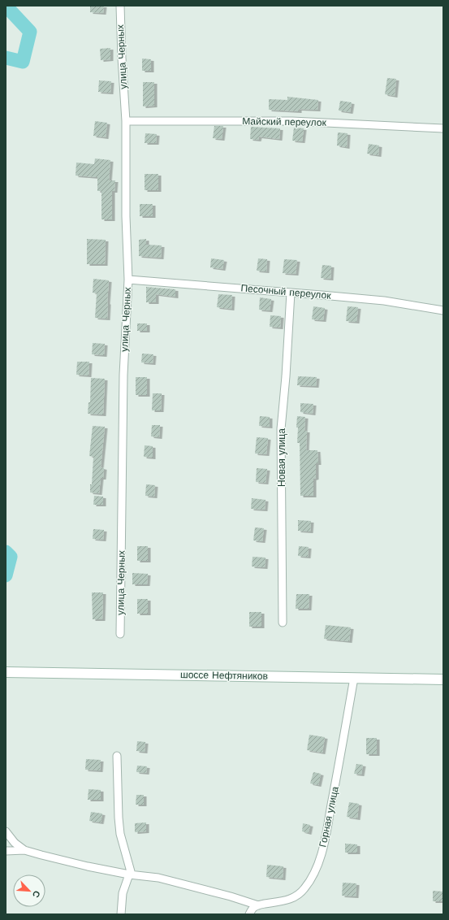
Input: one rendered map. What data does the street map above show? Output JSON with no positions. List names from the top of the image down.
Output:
{
  "streets": {
    "main road": ["шоссе Нефтяников"],
    "street": [
      "улица Черных",
      "Майский переулок",
      "Песочный переулок",
      "Новая улица",
      "Горная улица"
    ]
  },
  "crossings": [
    ["улица Черных", "Майский переулок"],
    ["улица Черных", "Песочный переулок"],
    ["Песочный переулок", "Новая улица"],
    ["шоссе Нефтяников", "Горная улица"]
  ],
  "north": "bottom right"
}
